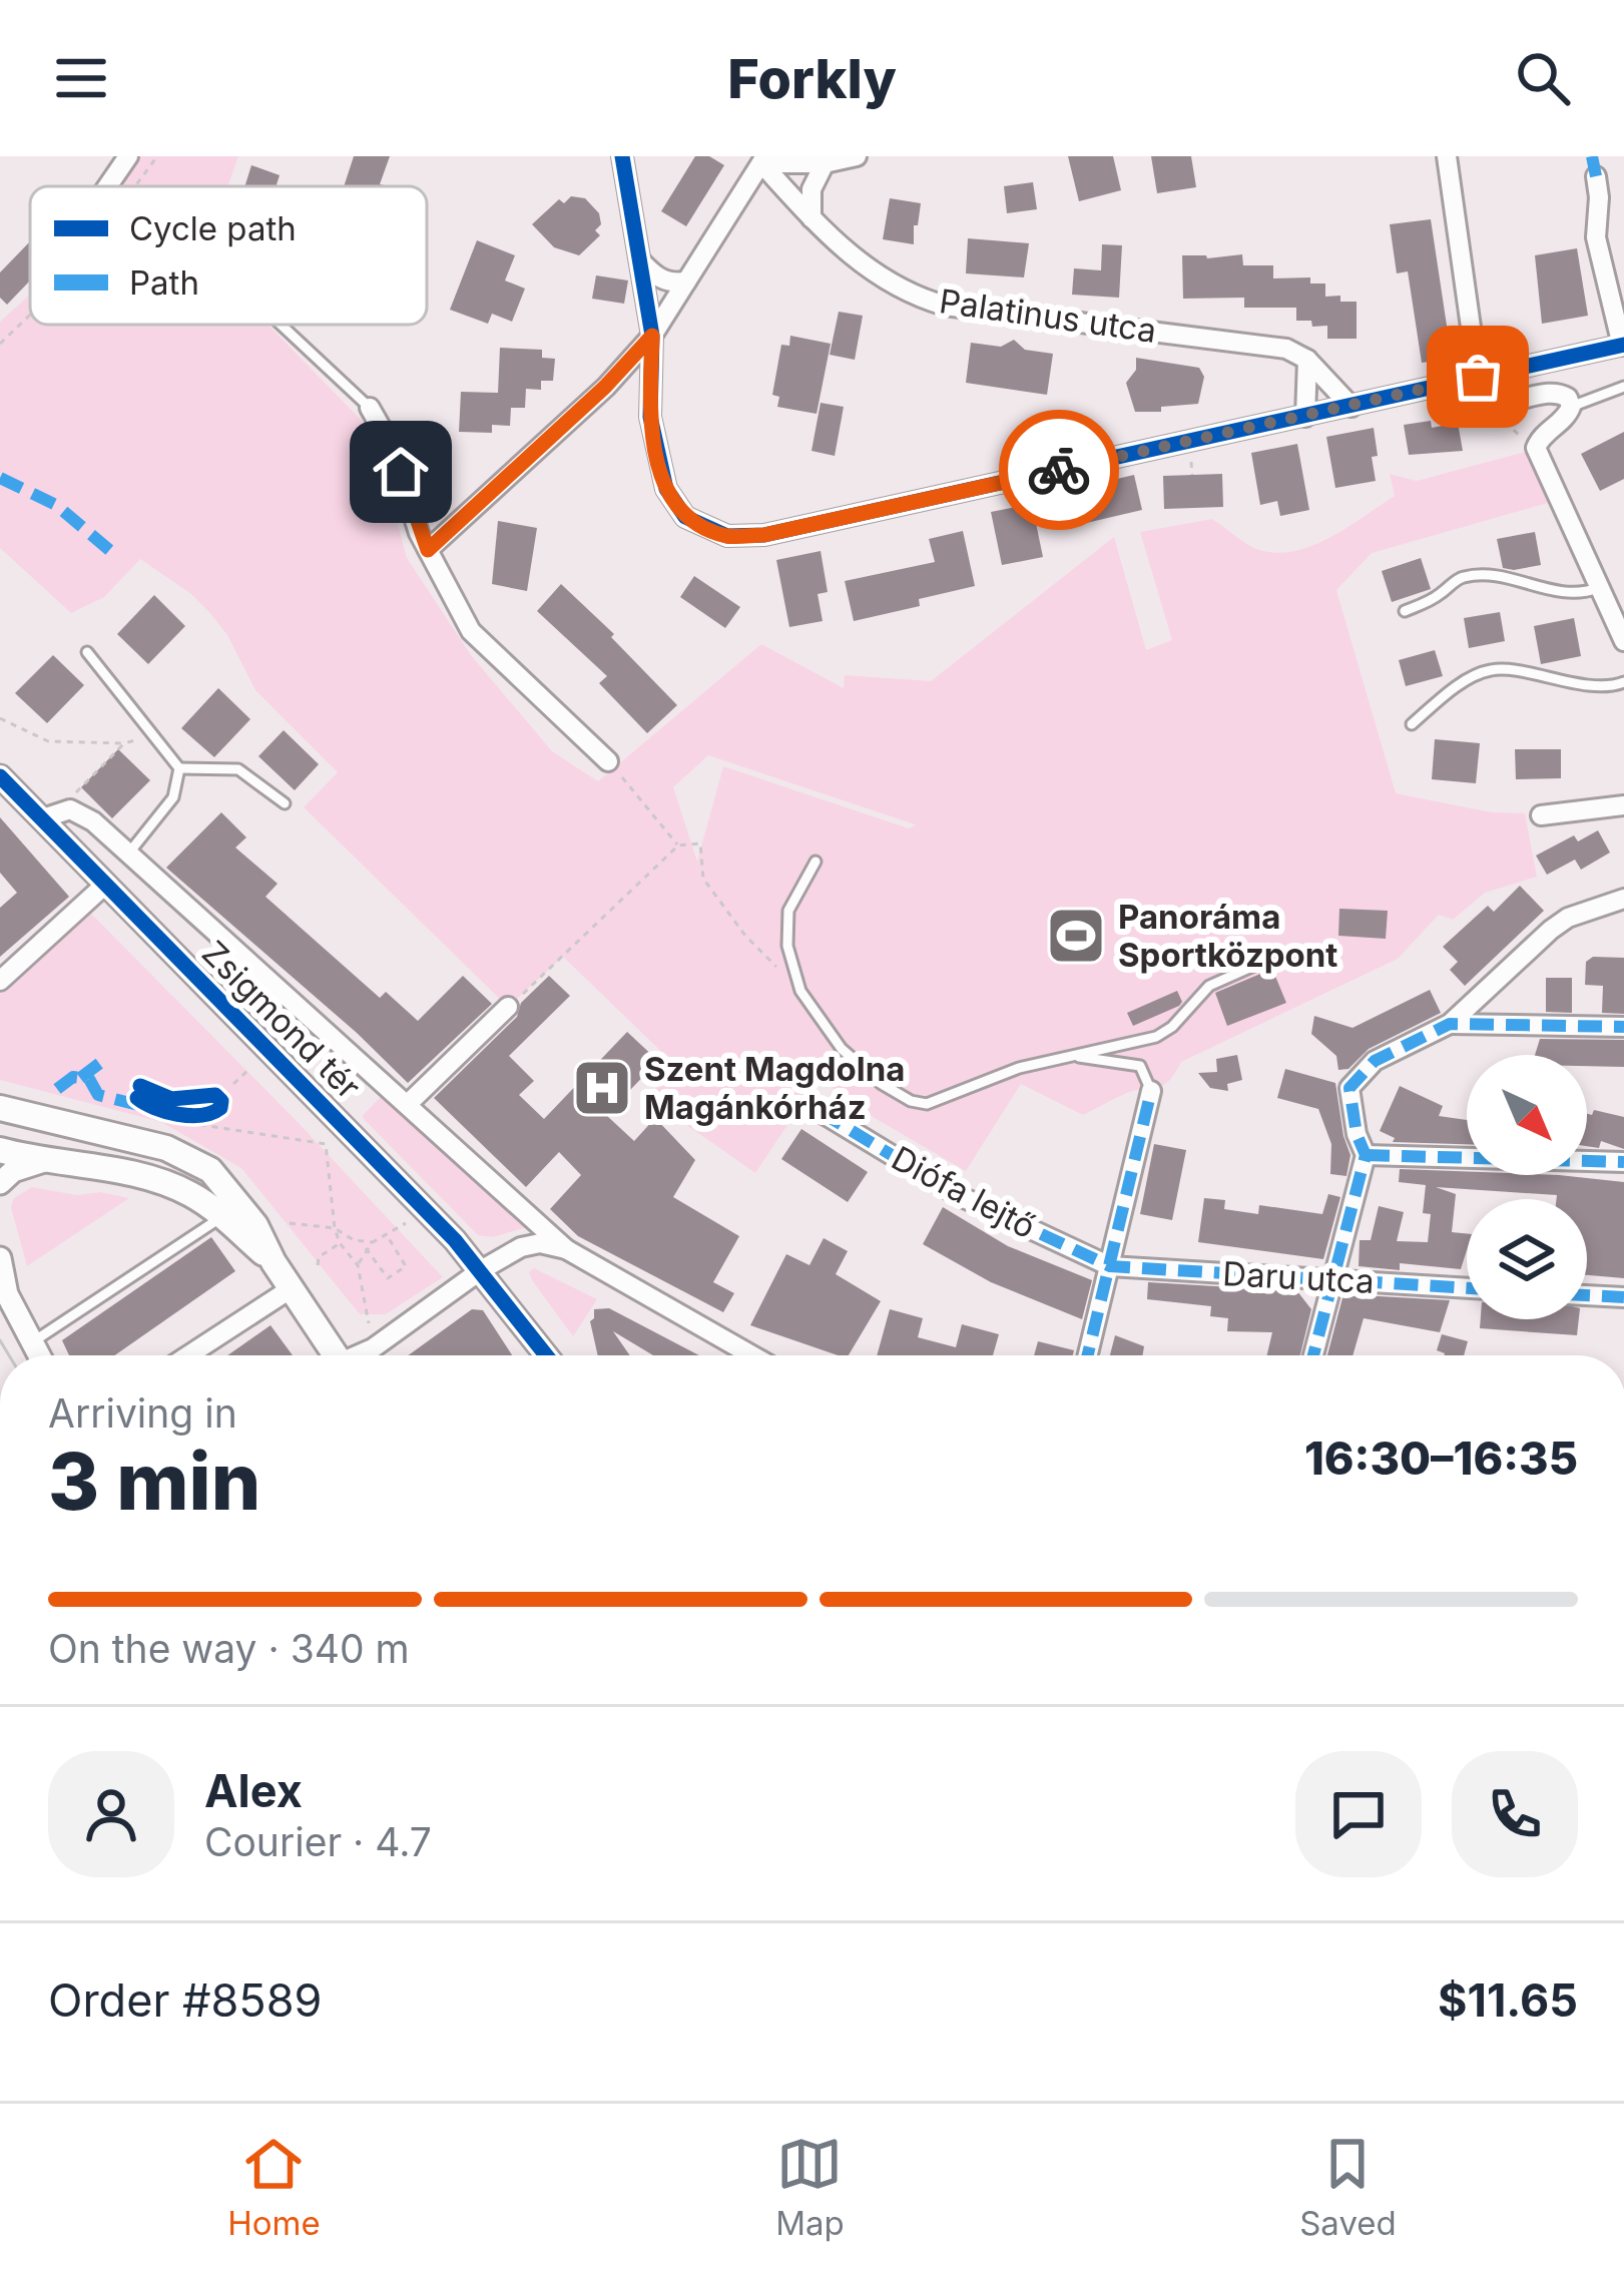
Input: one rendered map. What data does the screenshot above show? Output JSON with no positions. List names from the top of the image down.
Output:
{
  "streets": {
    "street": [
      "Palatinus utca",
      "Zsigmond tér",
      "Diófa lejtő",
      "Daru utca"
    ]
  },
  "crossings": [
    ["Diófa lejtő", "Daru utca"]
  ],
  "places": {
    "sports": ["Panoráma Sportközpont"],
    "hospital": ["Szent Magdolna Magánkórház"]
  },
  "legend": ["Cycle path", "Path"],
  "north": "bottom right",
  "page": {
    "header": "Forkly",
    "heading": ["3 min", "Arriving in", "16:30–16:35"],
    "panel": [
      "Alex",
      "Courier · 4.7",
      "Order #8589",
      "$11.65"
    ],
    "bar": "On the way · 340 m",
    "tabs": ["Home", "Map", "Saved"]
  }
}
